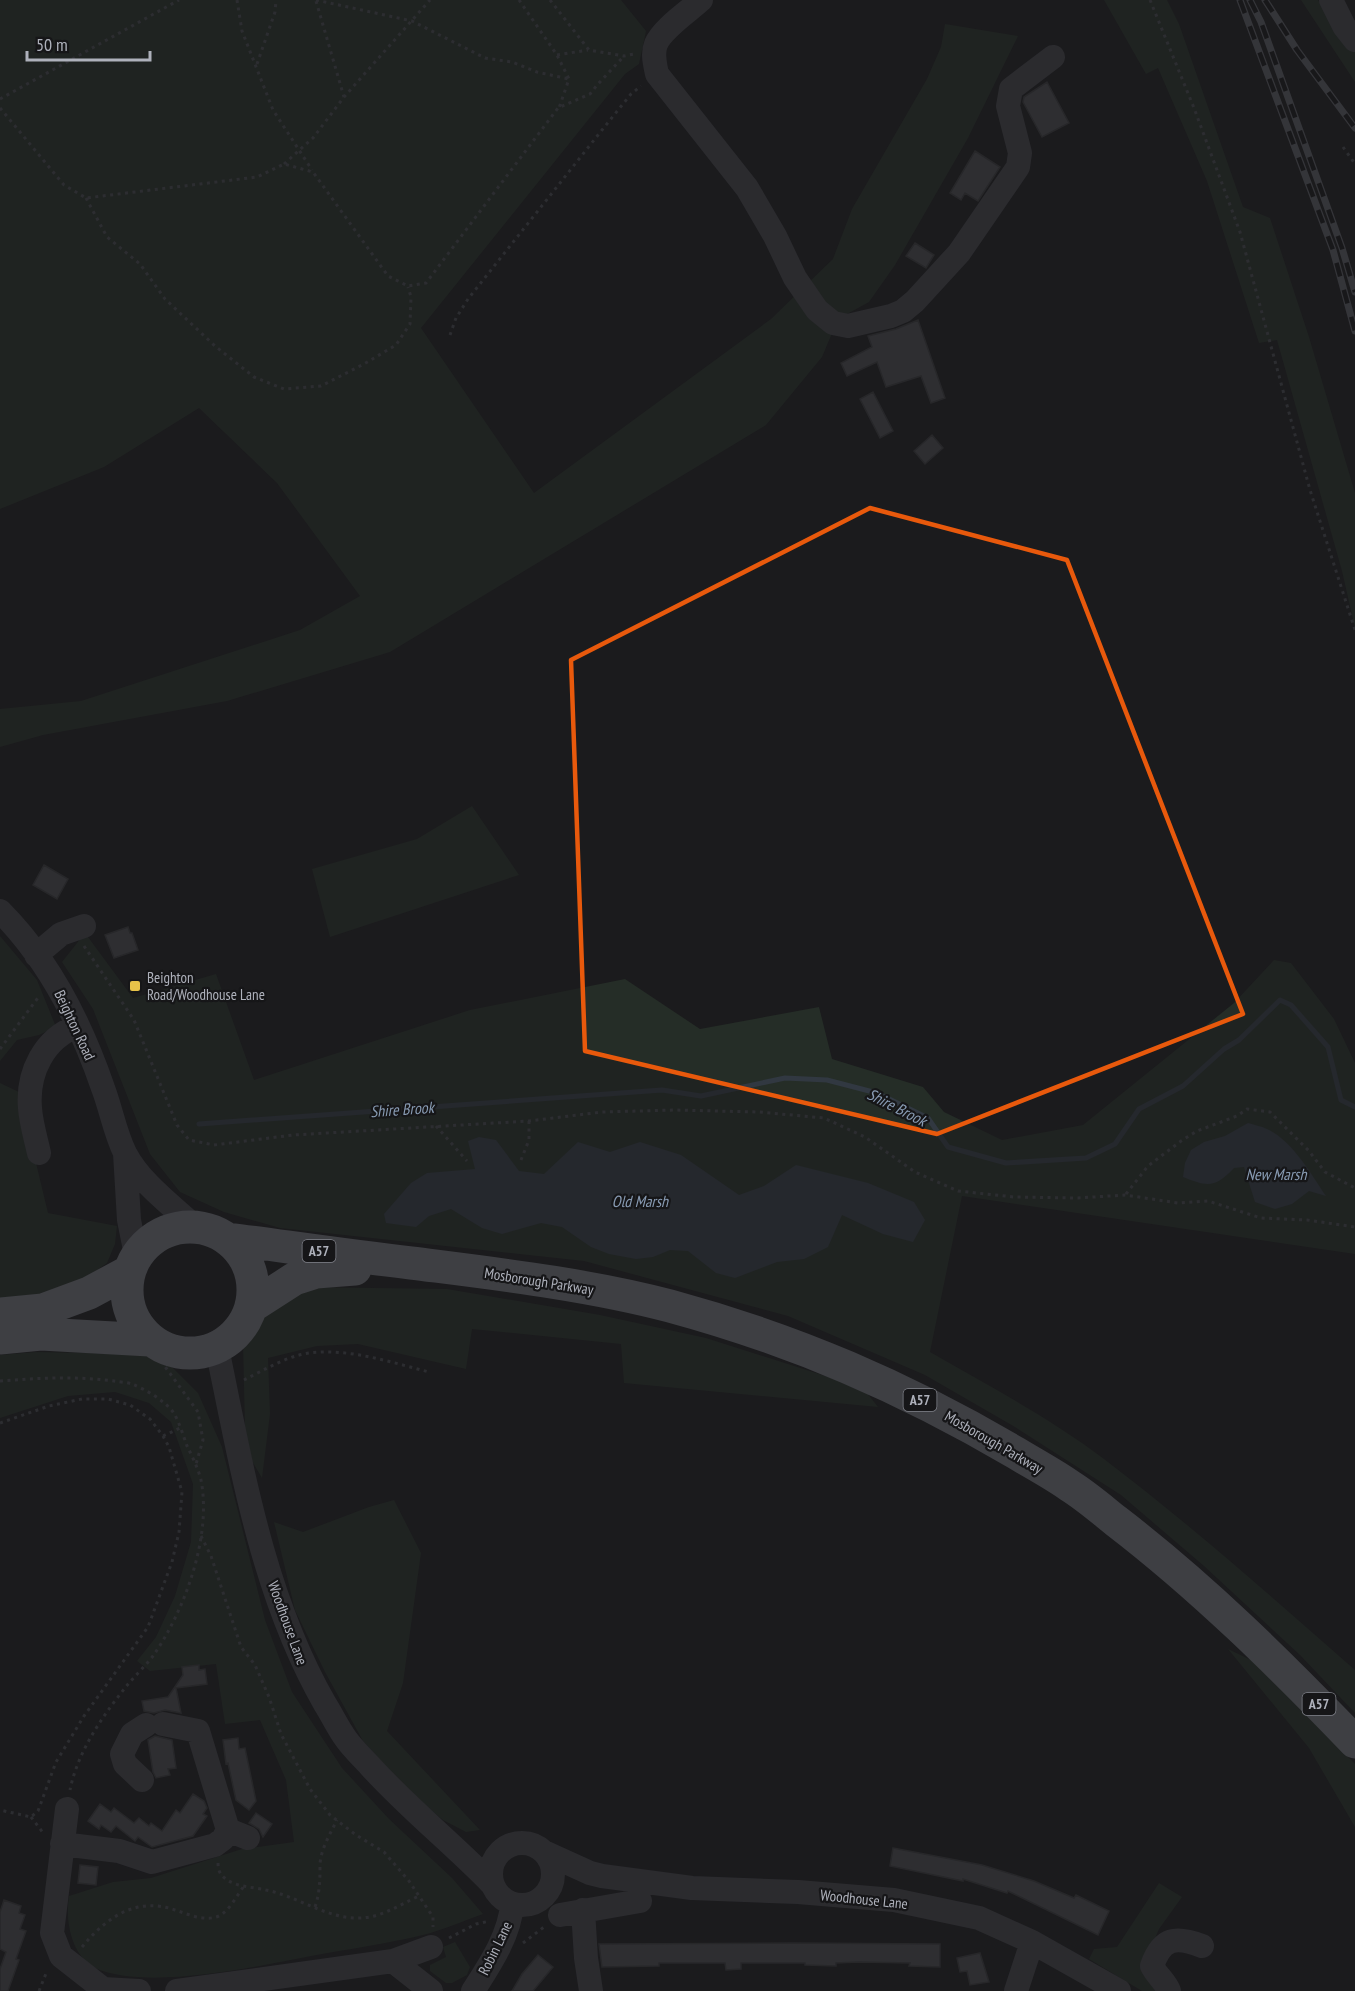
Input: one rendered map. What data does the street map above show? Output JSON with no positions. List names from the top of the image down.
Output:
{
  "streets": {
    "highway": ["A57", "Mosborough Parkway"],
    "street": ["Beighton Road", "Woodhouse Lane", "Robin Lane"]
  },
  "crossings": [
    ["Beighton Road", "Mosborough Parkway"],
    ["Beighton Road", "Woodhouse Lane"],
    ["Mosborough Parkway", "Woodhouse Lane"],
    ["Woodhouse Lane", "Robin Lane"]
  ],
  "water": ["Shire Brook", "New Marsh", "Old Marsh"],
  "places": {
    "transit": ["Beighton Road/Woodhouse Lane"]
  },
  "scale_bar": "50 m"
}
